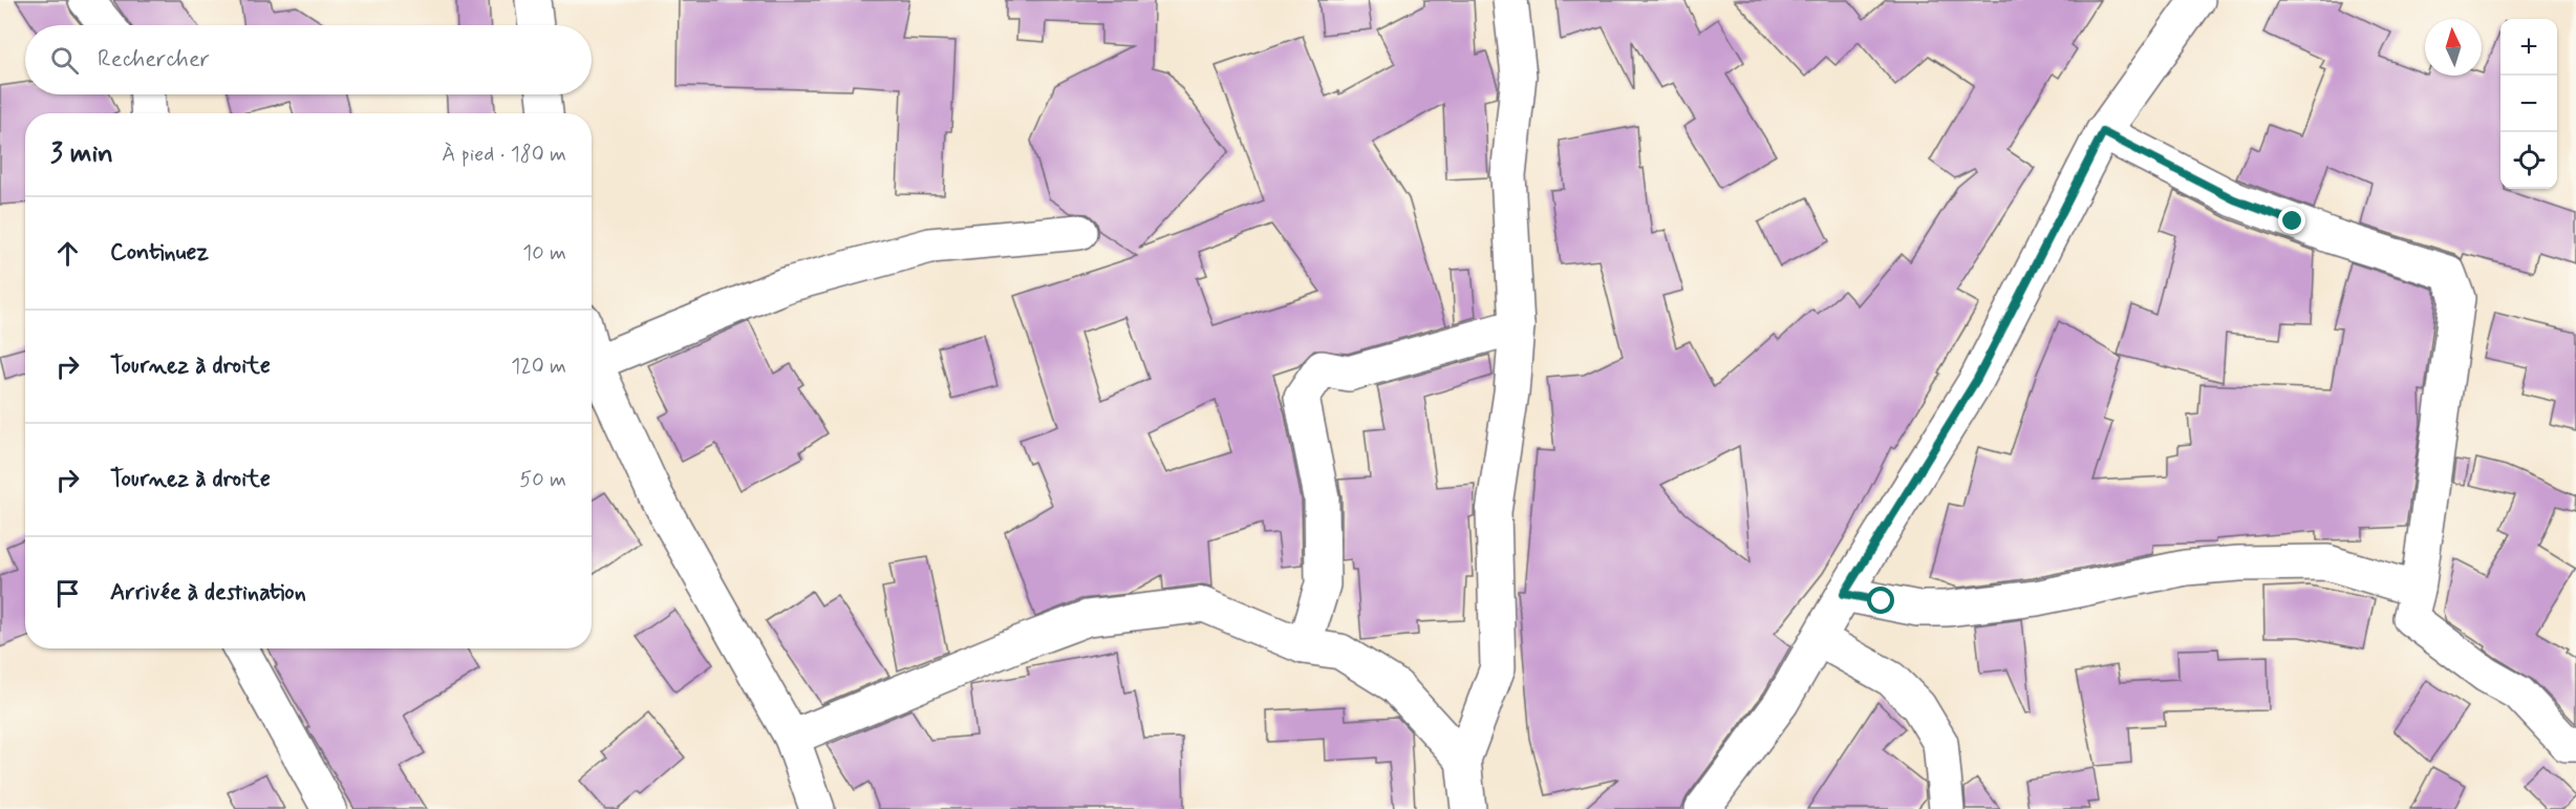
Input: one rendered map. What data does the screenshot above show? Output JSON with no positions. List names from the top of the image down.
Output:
{
  "north": "top",
  "page": {
    "map_buttons": ["+", "−"],
    "search": "Rechercher",
    "heading": ["3 min", "À pied · 180 m"],
    "list": [
      ["Continuez", "10 m"],
      ["Tournez à droite", "120 m"],
      ["Tournez à droite", "50 m"],
      "Arrivée à destination"
    ]
  }
}
